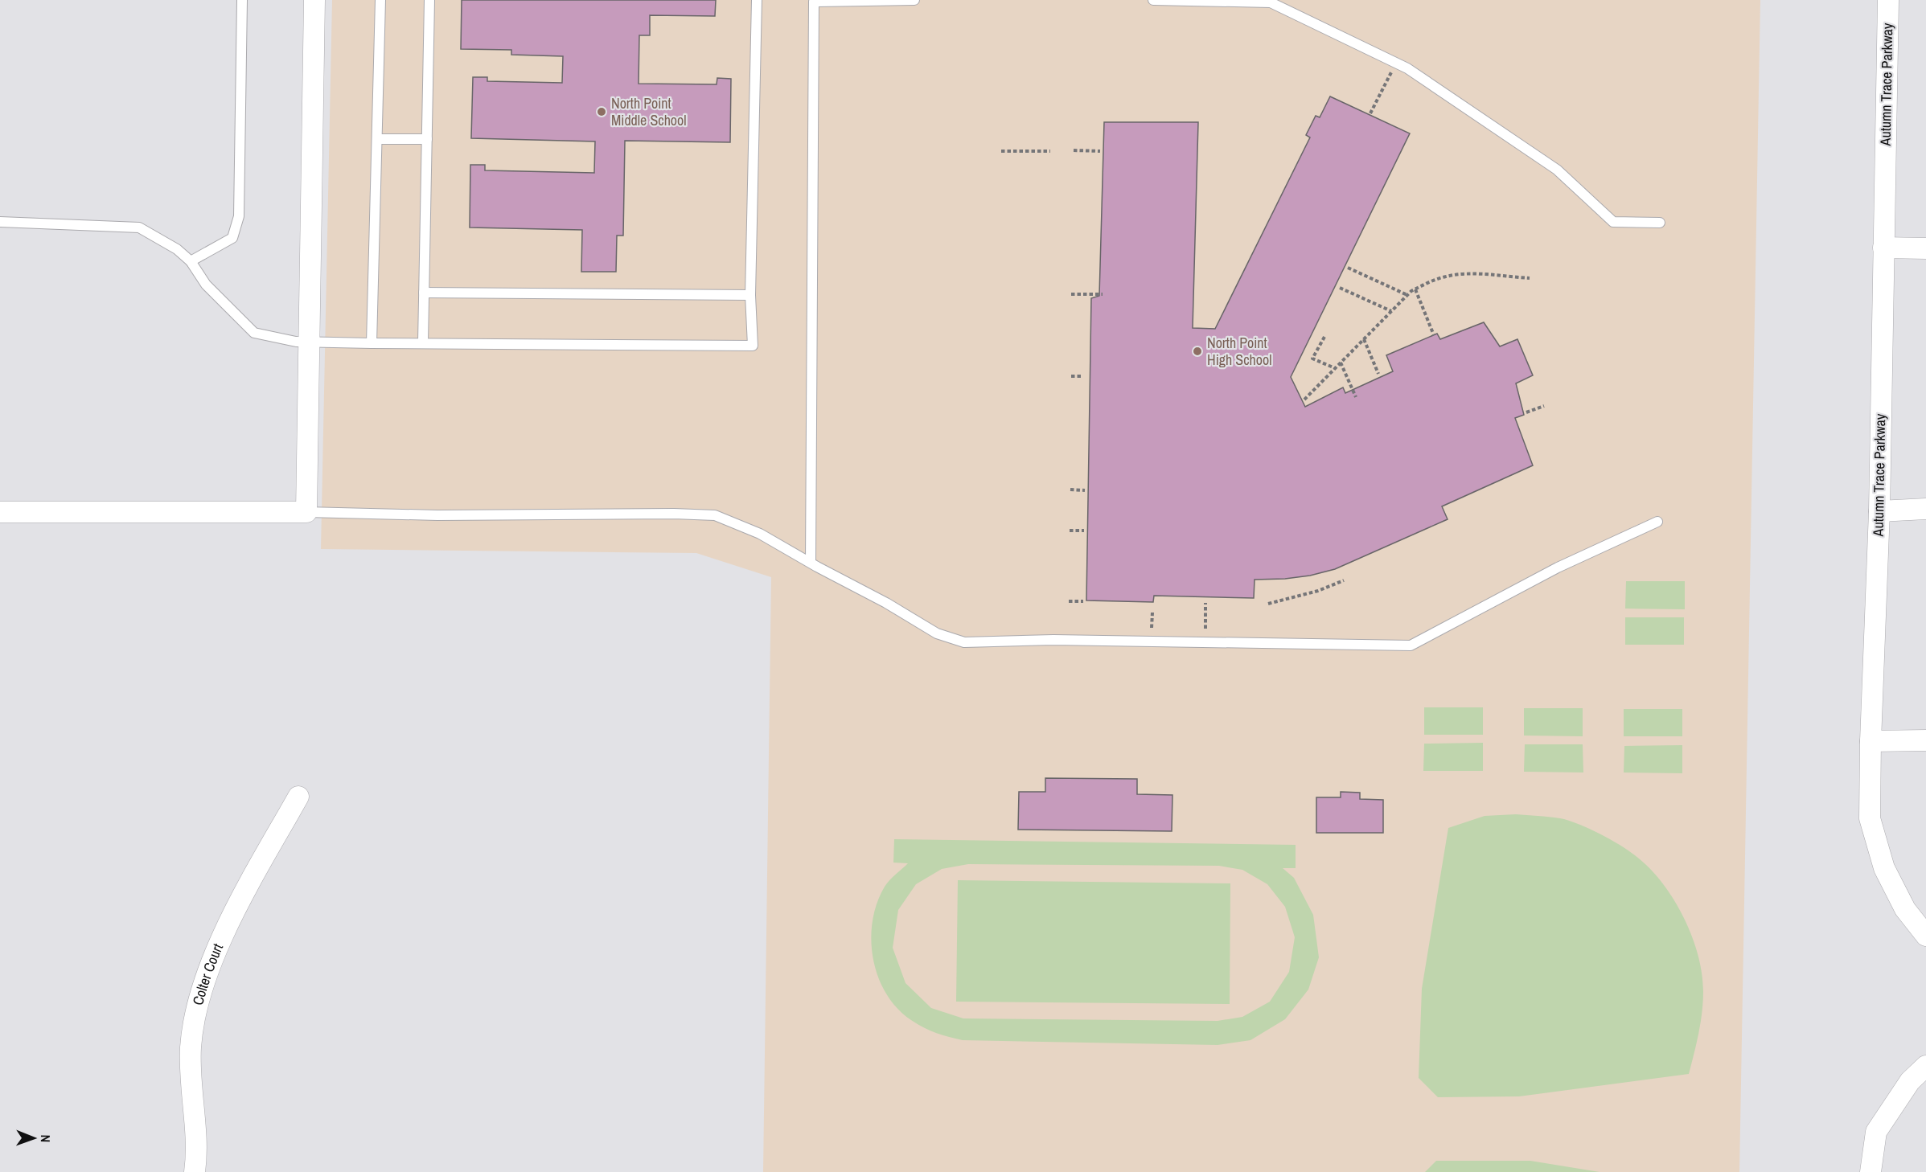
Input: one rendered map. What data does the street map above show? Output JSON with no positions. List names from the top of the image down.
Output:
{
  "streets": {
    "street": ["Autumn Trace Parkway", "Colter Court"]
  },
  "places": ["North Point Middle School", "North Point High School"],
  "north": "right"
}
